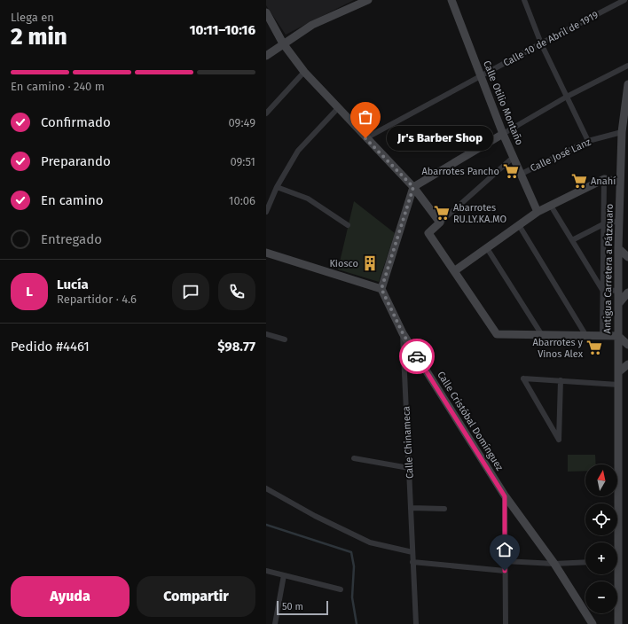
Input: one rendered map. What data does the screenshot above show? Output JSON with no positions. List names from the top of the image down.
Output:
{
  "streets": {
    "street": [
      "Calle 10 de Abril de 1919",
      "Calle Otilio Montaño",
      "Calle José Lanz",
      "Antigua Carretera a Pátzcuaro",
      "Calle Cristóbal Domínguez",
      "Calle Chinameca"
    ]
  },
  "crossings": [
    ["Calle 10 de Abril de 1919", "Calle Otilio Montaño"],
    ["Calle Otilio Montaño", "Calle José Lanz"],
    ["Calle José Lanz", "Antigua Carretera a Pátzcuaro"],
    ["Calle Cristóbal Domínguez", "Calle Chinameca"]
  ],
  "places": {
    "other": ["Jr's Barber Shop"],
    "supermarket": [
      "Abarrotes Pancho",
      "Anahí",
      "Abarrotes RU.LY.KA.MO",
      "Abarrotes y Vinos Alex"
    ],
    "building": ["Kiosco"]
  },
  "scale_bar": "50 m",
  "north": "top",
  "page": {
    "heading": ["2 min", "Llega en", "10:11–10:16"],
    "panel": [
      "Lucía",
      "Repartidor · 4.6",
      "Pedido #4461",
      "$98.77"
    ],
    "bar": "En camino · 240 m",
    "list": [
      ["Confirmado", "09:49"],
      ["Preparando", "09:51"],
      ["En camino", "10:06"],
      "Entregado"
    ],
    "bubble": "Jr's Barber Shop",
    "round": "L",
    "map_buttons": ["+", "−"],
    "buttons": ["Ayuda", "Compartir"],
    "scale": "50 m"
  }
}
